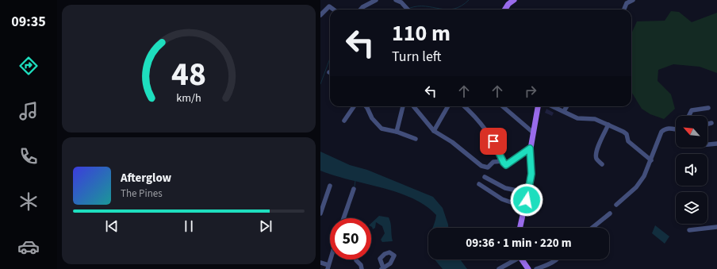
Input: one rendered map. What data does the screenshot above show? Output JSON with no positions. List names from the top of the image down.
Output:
{
  "north": "top left",
  "page": {
    "tabs": "09:35",
    "turn": ["110 m", "Turn left"],
    "song": ["Afterglow", "The Pines"],
    "limit": "50",
    "trip": "09:36 · 1 min · 220 m",
    "gauge": ["48", "km/h"]
  }
}
